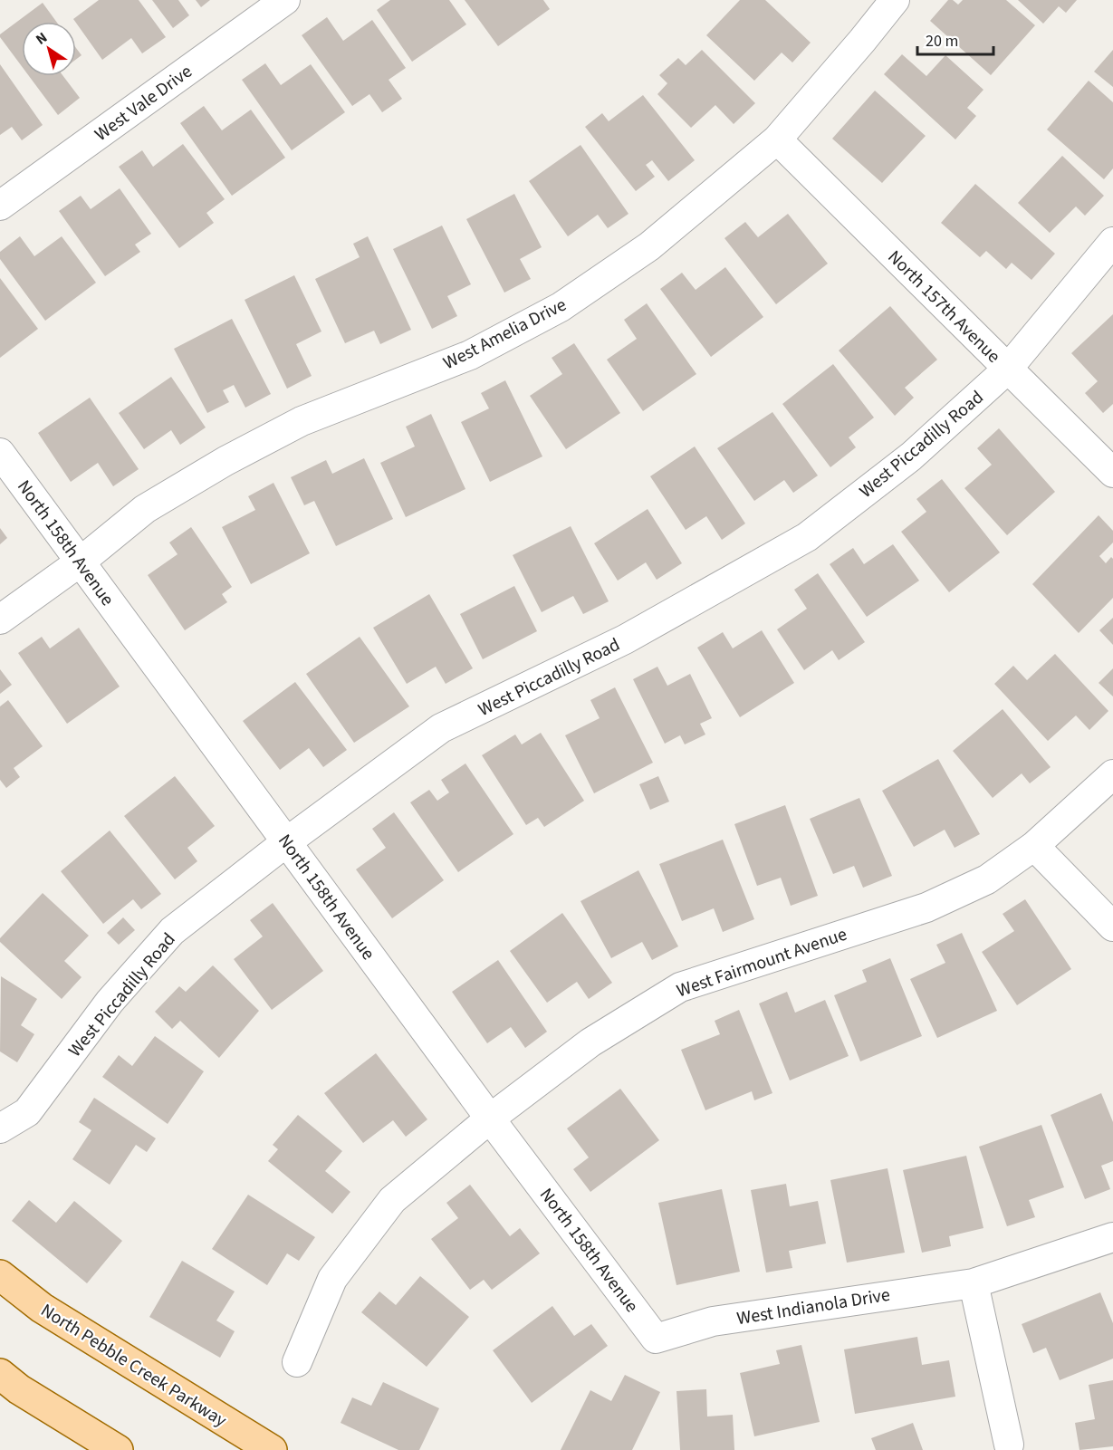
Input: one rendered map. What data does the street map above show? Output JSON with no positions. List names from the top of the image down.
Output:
{
  "streets": {
    "main road": ["North Pebble Creek Parkway"],
    "street": [
      "West Vale Drive",
      "North 157th Avenue",
      "West Amelia Drive",
      "West Piccadilly Road",
      "North 158th Avenue",
      "West Fairmount Avenue",
      "West Indianola Drive"
    ]
  },
  "crossings": [
    ["North 157th Avenue", "West Amelia Drive"],
    ["North 157th Avenue", "West Piccadilly Road"],
    ["West Amelia Drive", "North 158th Avenue"],
    ["West Piccadilly Road", "North 158th Avenue"],
    ["North 158th Avenue", "West Fairmount Avenue"],
    ["North 158th Avenue", "West Indianola Drive"]
  ],
  "scale_bar": "20 m",
  "north": "top left"
}
